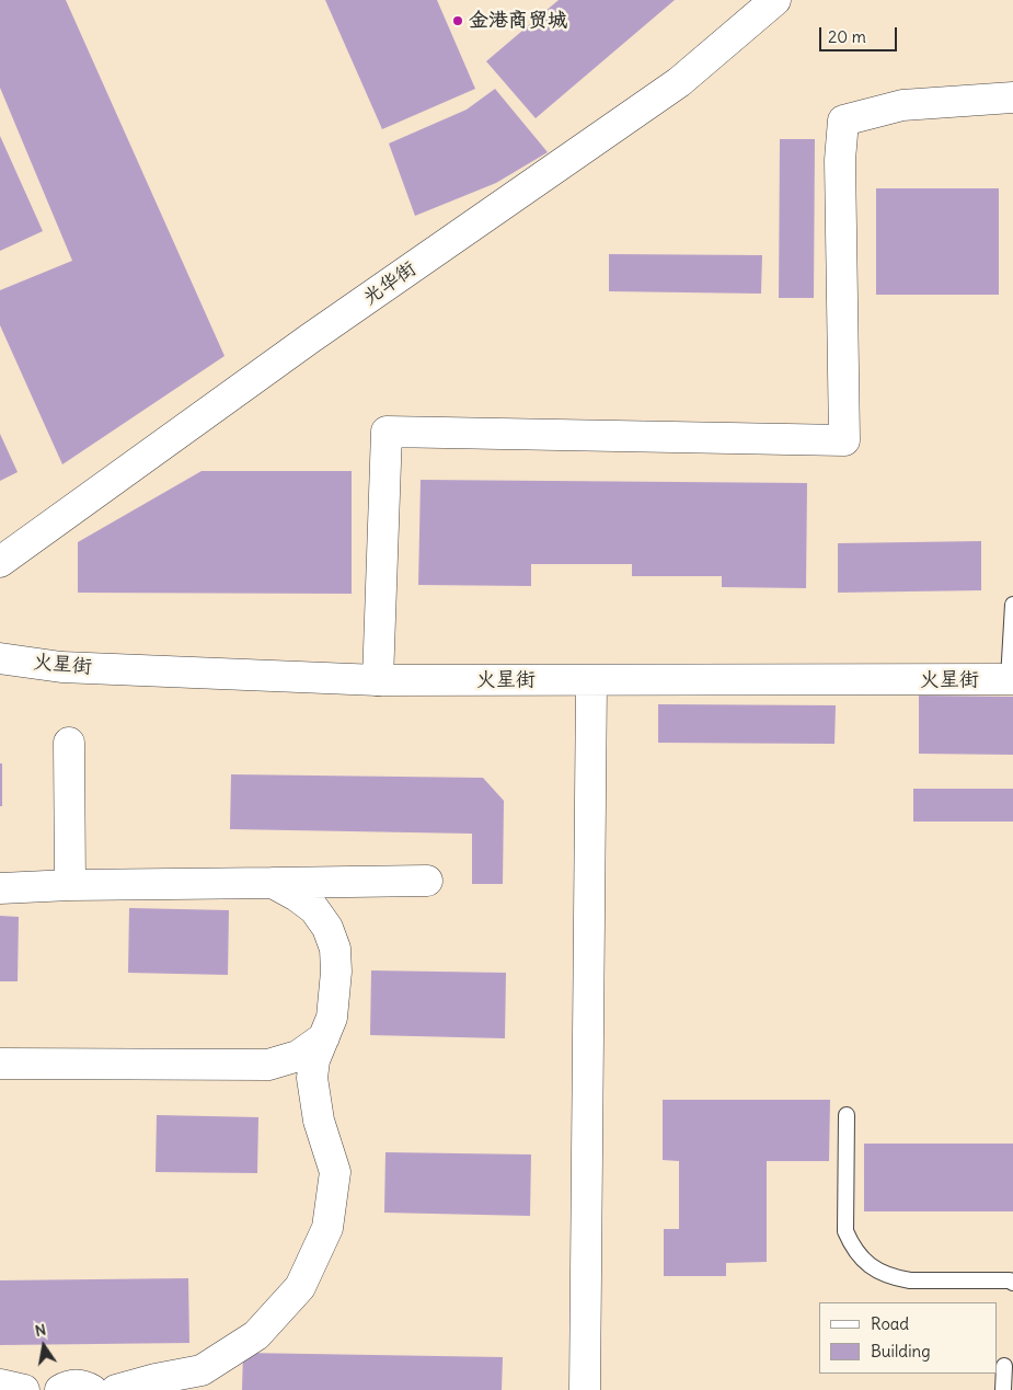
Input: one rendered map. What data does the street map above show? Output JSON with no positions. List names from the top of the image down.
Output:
{
  "streets": {
    "street": ["光华街", "火星街"]
  },
  "places": ["金港商贸城"],
  "legend": ["Road", "Building"],
  "scale_bar": "20 m",
  "north": "top"
}
